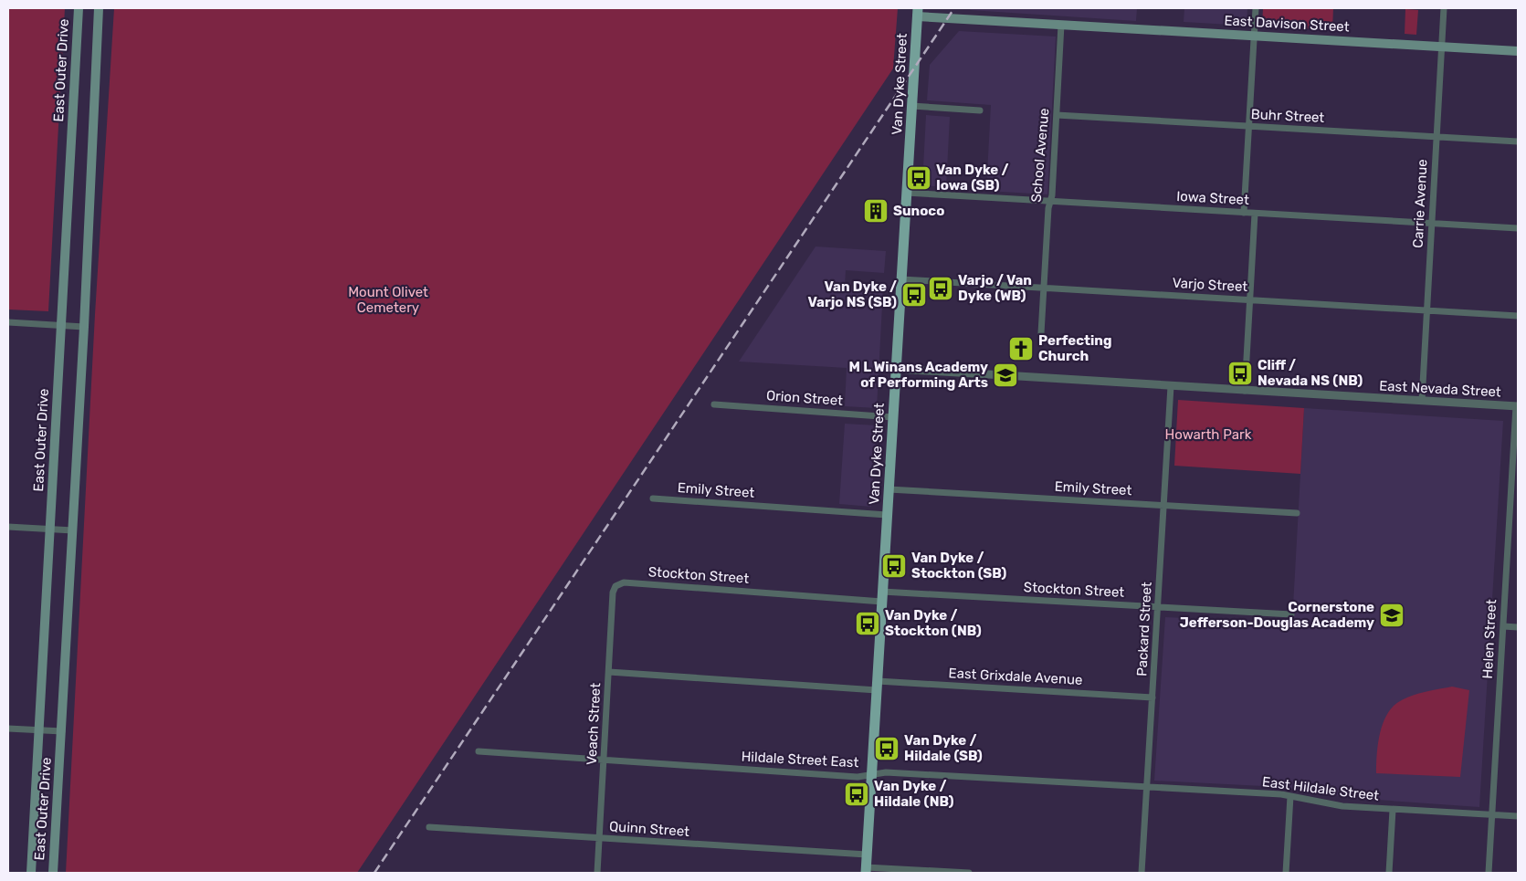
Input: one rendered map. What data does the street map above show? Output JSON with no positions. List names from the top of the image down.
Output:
{
  "streets": {
    "main road": ["East Davison Street", "East Outer Drive", "Van Dyke Street"],
    "street": [
      "Buhr Street",
      "School Avenue",
      "Iowa Street",
      "Carrie Avenue",
      "Varjo Street",
      "East Nevada Street",
      "Orion Street",
      "Emily Street",
      "Stockton Street",
      "Packard Street",
      "Helen Street",
      "East Grixdale Avenue",
      "Veach Street",
      "Hildale Street East",
      "East Hildale Street",
      "Quinn Street"
    ]
  },
  "crossings": [
    ["East Davison Street", "Van Dyke Street"],
    ["East Davison Street", "School Avenue"],
    ["East Davison Street", "Carrie Avenue"],
    ["Van Dyke Street", "Iowa Street"],
    ["Van Dyke Street", "Varjo Street"],
    ["Van Dyke Street", "East Nevada Street"],
    ["Van Dyke Street", "Orion Street"],
    ["Van Dyke Street", "Emily Street"],
    ["Van Dyke Street", "Stockton Street"],
    ["Van Dyke Street", "East Grixdale Avenue"],
    ["Van Dyke Street", "Hildale Street East"],
    ["Van Dyke Street", "Quinn Street"],
    ["Buhr Street", "School Avenue"],
    ["Buhr Street", "Carrie Avenue"],
    ["School Avenue", "Iowa Street"],
    ["School Avenue", "Varjo Street"],
    ["Iowa Street", "Carrie Avenue"],
    ["Carrie Avenue", "Varjo Street"],
    ["Carrie Avenue", "East Nevada Street"],
    ["East Nevada Street", "Packard Street"],
    ["East Nevada Street", "Helen Street"],
    ["Emily Street", "Packard Street"],
    ["Stockton Street", "Packard Street"],
    ["Stockton Street", "Veach Street"],
    ["Packard Street", "East Grixdale Avenue"],
    ["Packard Street", "Hildale Street East"],
    ["Packard Street", "East Hildale Street"],
    ["Helen Street", "East Hildale Street"],
    ["East Grixdale Avenue", "Veach Street"],
    ["Veach Street", "Hildale Street East"],
    ["Veach Street", "Quinn Street"],
    ["Hildale Street East", "East Hildale Street"]
  ],
  "parks": ["Mount Olivet Cemetery", "Howarth Park"],
  "places": {
    "bus stop": [
      "Van Dyke / Iowa (SB)",
      "Varjo / Van Dyke (WB)",
      "Van Dyke / Varjo NS (SB)",
      "Cliff / Nevada NS (NB)",
      "Van Dyke / Stockton (SB)",
      "Van Dyke / Stockton (NB)",
      "Van Dyke / Hildale (SB)",
      "Van Dyke / Hildale (NB)"
    ],
    "building": ["Sunoco"],
    "church": ["Perfecting Church"],
    "school or university": ["M L Winans Academy of Performing Arts", "Cornerstone Jefferson-Douglas Academy"]
  }
}
